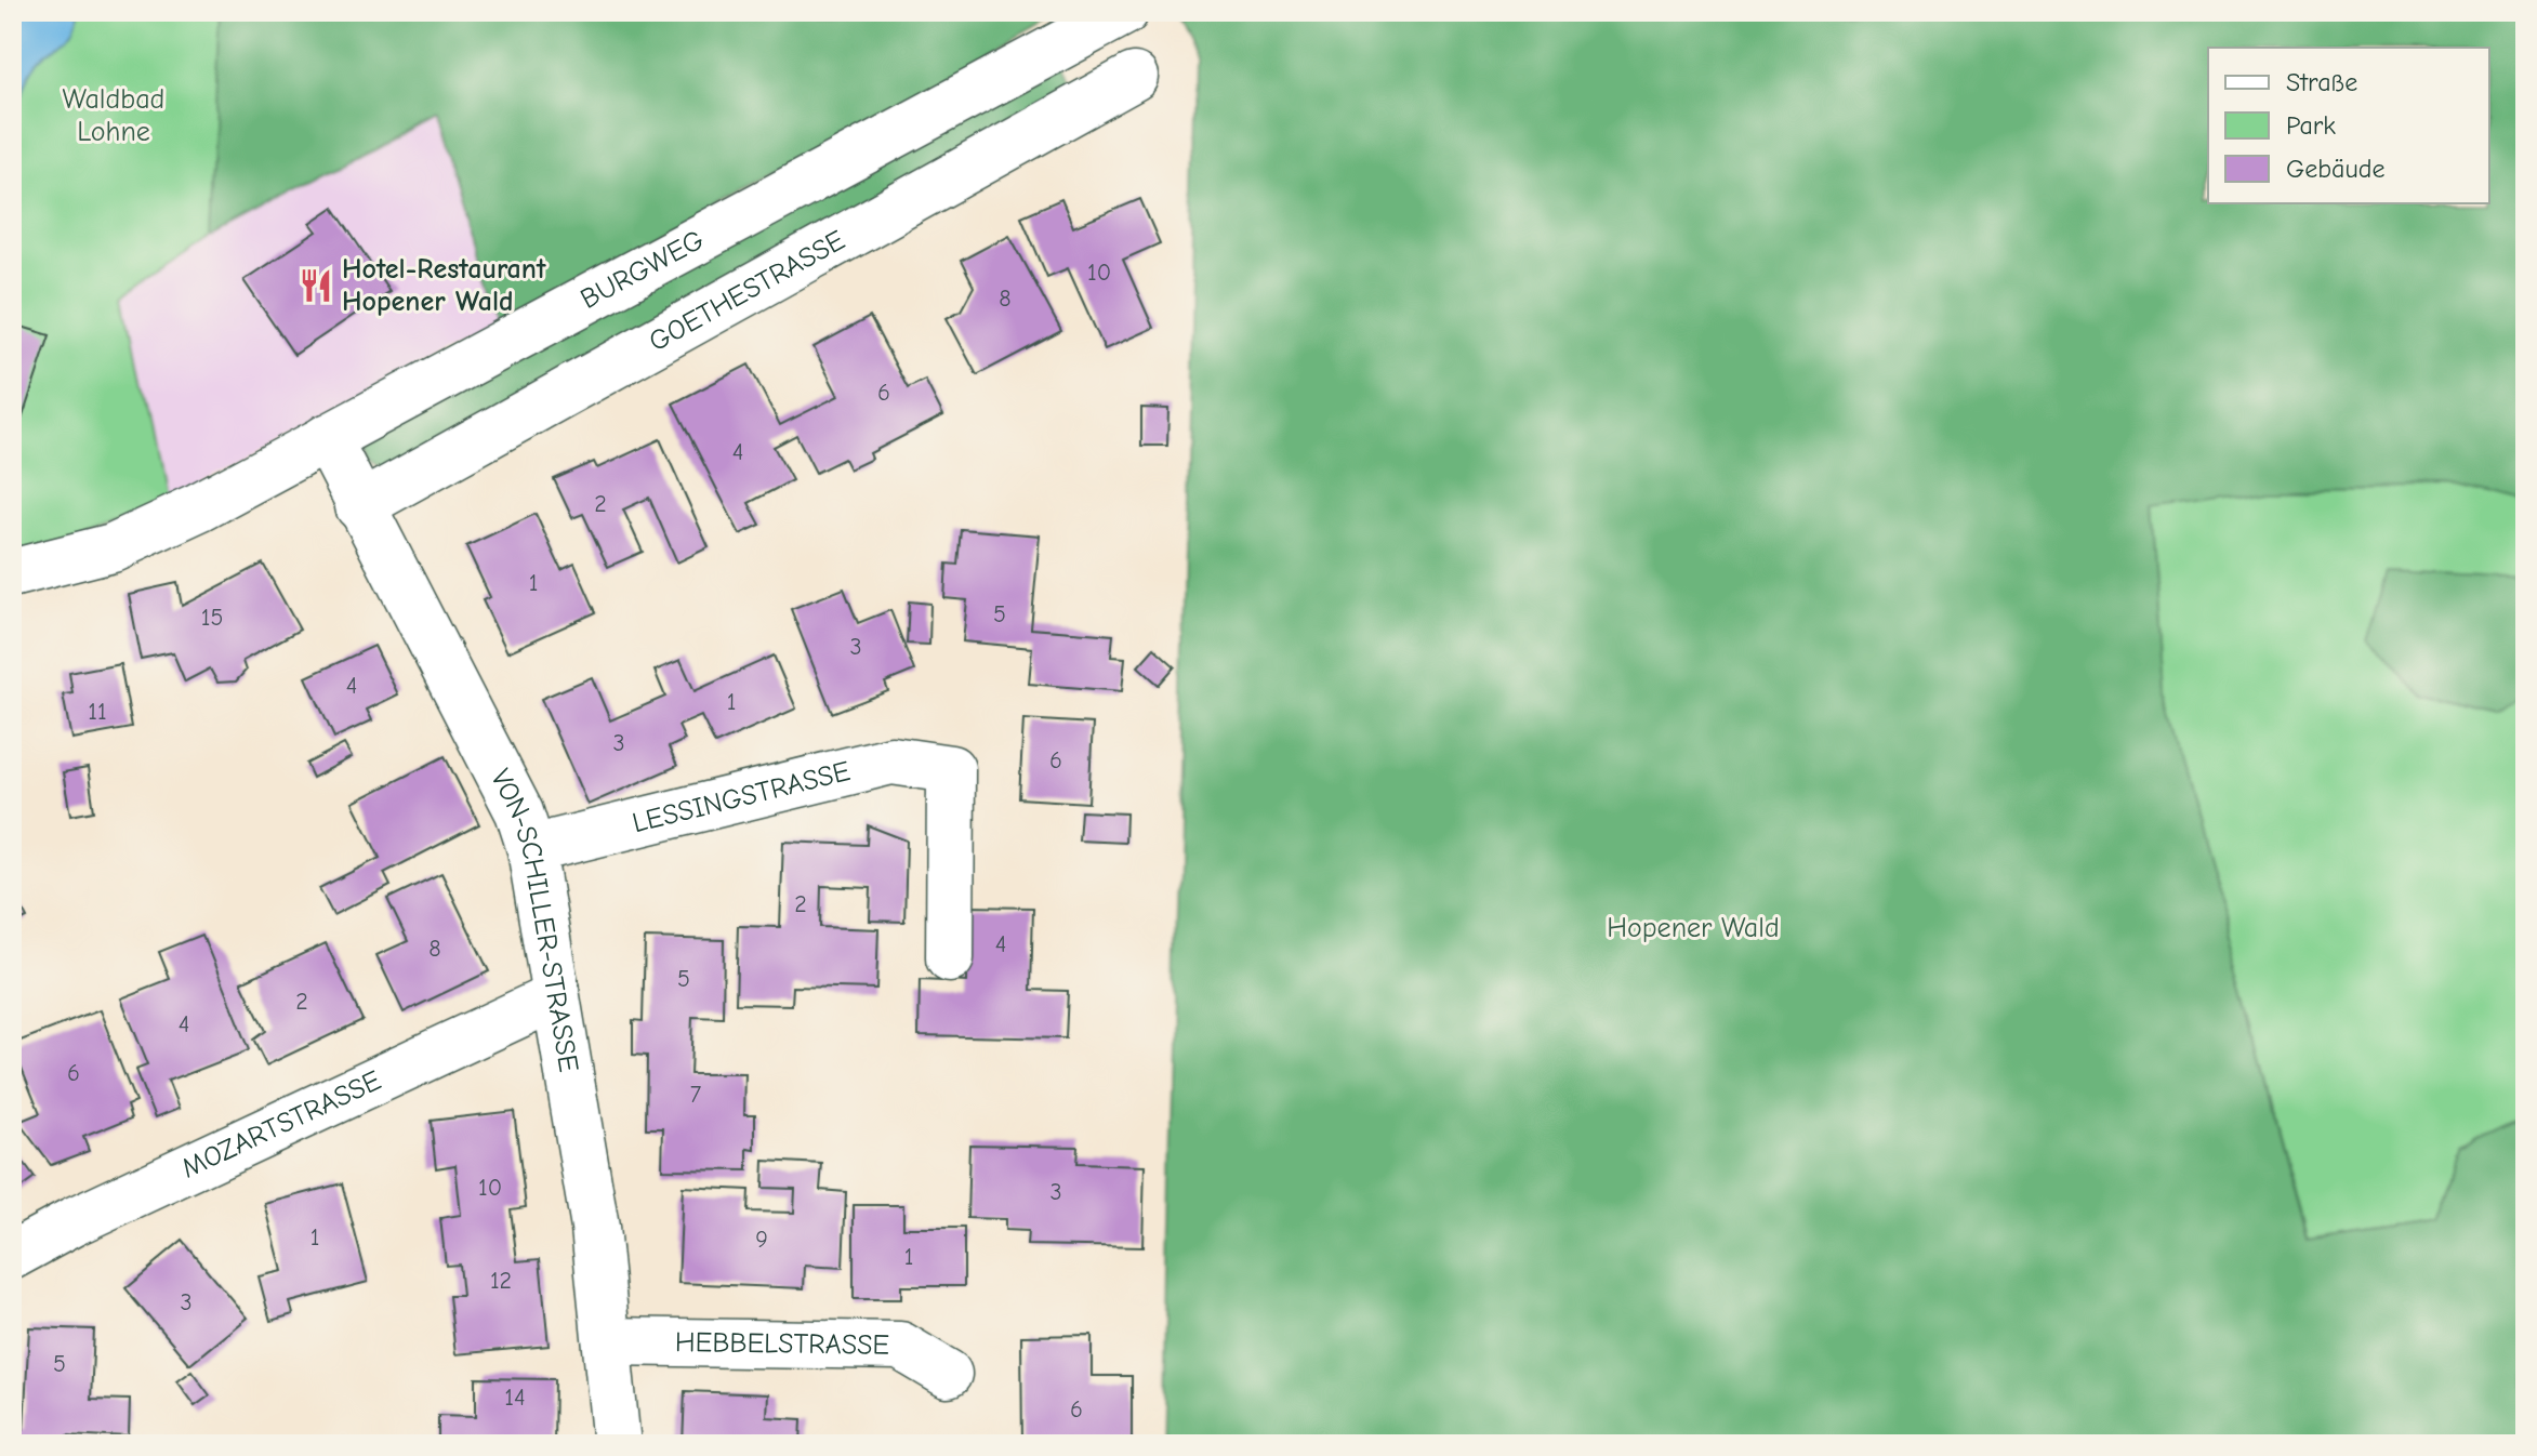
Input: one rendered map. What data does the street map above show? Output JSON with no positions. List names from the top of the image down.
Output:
{
  "streets": {
    "street": [
      "BURGWEG",
      "GOETHESTRASSE",
      "LESSINGSTRASSE",
      "VON-SCHILLER-STRASSE",
      "MOZARTSTRASSE",
      "HEBBELSTRASSE"
    ]
  },
  "crossings": [
    ["BURGWEG", "VON-SCHILLER-STRASSE"],
    ["GOETHESTRASSE", "VON-SCHILLER-STRASSE"],
    ["LESSINGSTRASSE", "VON-SCHILLER-STRASSE"],
    ["VON-SCHILLER-STRASSE", "MOZARTSTRASSE"],
    ["VON-SCHILLER-STRASSE", "HEBBELSTRASSE"]
  ],
  "parks": ["Waldbad Lohne", "Hopener Wald"],
  "places": {
    "restaurant": ["Hotel-Restaurant Hopener Wald"]
  },
  "house_numbers": [
    "10",
    "8",
    "6",
    "4",
    "2",
    "1",
    "5",
    "15",
    "3",
    "4",
    "1",
    "11",
    "3",
    "6",
    "2",
    "4",
    "8",
    "5",
    "2",
    "4",
    "6",
    "7",
    "10",
    "3",
    "1",
    "9",
    "1",
    "12",
    "3",
    "5",
    "14",
    "6"
  ],
  "legend": ["Straße", "Park", "Gebäude"]
}
